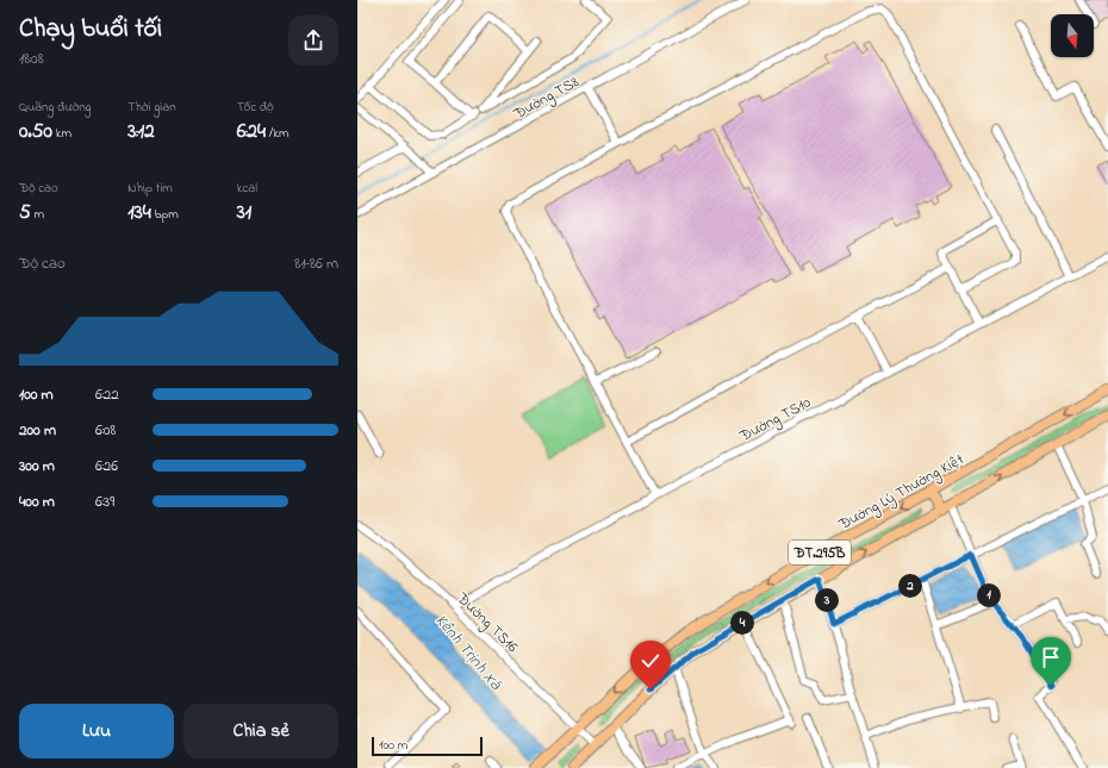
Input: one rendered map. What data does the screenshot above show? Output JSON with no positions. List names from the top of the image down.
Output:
{
  "streets": {
    "main road": ["Đường Lý Thường Kiệt", "ĐT.295B"],
    "street": ["Đường TS8", "Đường TS10", "Đường TS16"]
  },
  "crossings": [
    ["Đường TS10", "Đường TS16"],
    ["Đường Lý Thường Kiệt", "Đường TS16"],
    ["ĐT.295B", "Đường TS16"]
  ],
  "water": ["Kênh Trịnh Xá"],
  "scale_bar": "100 m",
  "north": "bottom",
  "page": {
    "heading": ["Chạy buổi tối", "18:08"],
    "stats": [
      ["Quãng đường", "0.50 km"],
      ["Thời gian", "3:12"],
      ["Tốc độ", "6:24 /km"],
      ["Độ cao", "5 m"],
      ["Nhịp tim", "134 bpm"],
      ["kcal", "31"]
    ],
    "chart": ["Độ cao", "81–86 m"],
    "list": [
      {
        "name": "100 m",
        "note": "6:22"
      },
      {
        "name": "200 m",
        "note": "6:08"
      },
      {
        "name": "300 m",
        "note": "6:26"
      },
      {
        "name": "400 m",
        "note": "6:39"
      }
    ],
    "pins": [
      "2",
      "1",
      "3",
      "4"
    ],
    "buttons": ["Lưu", "Chia sẻ"],
    "scale": "100 m"
  }
}
